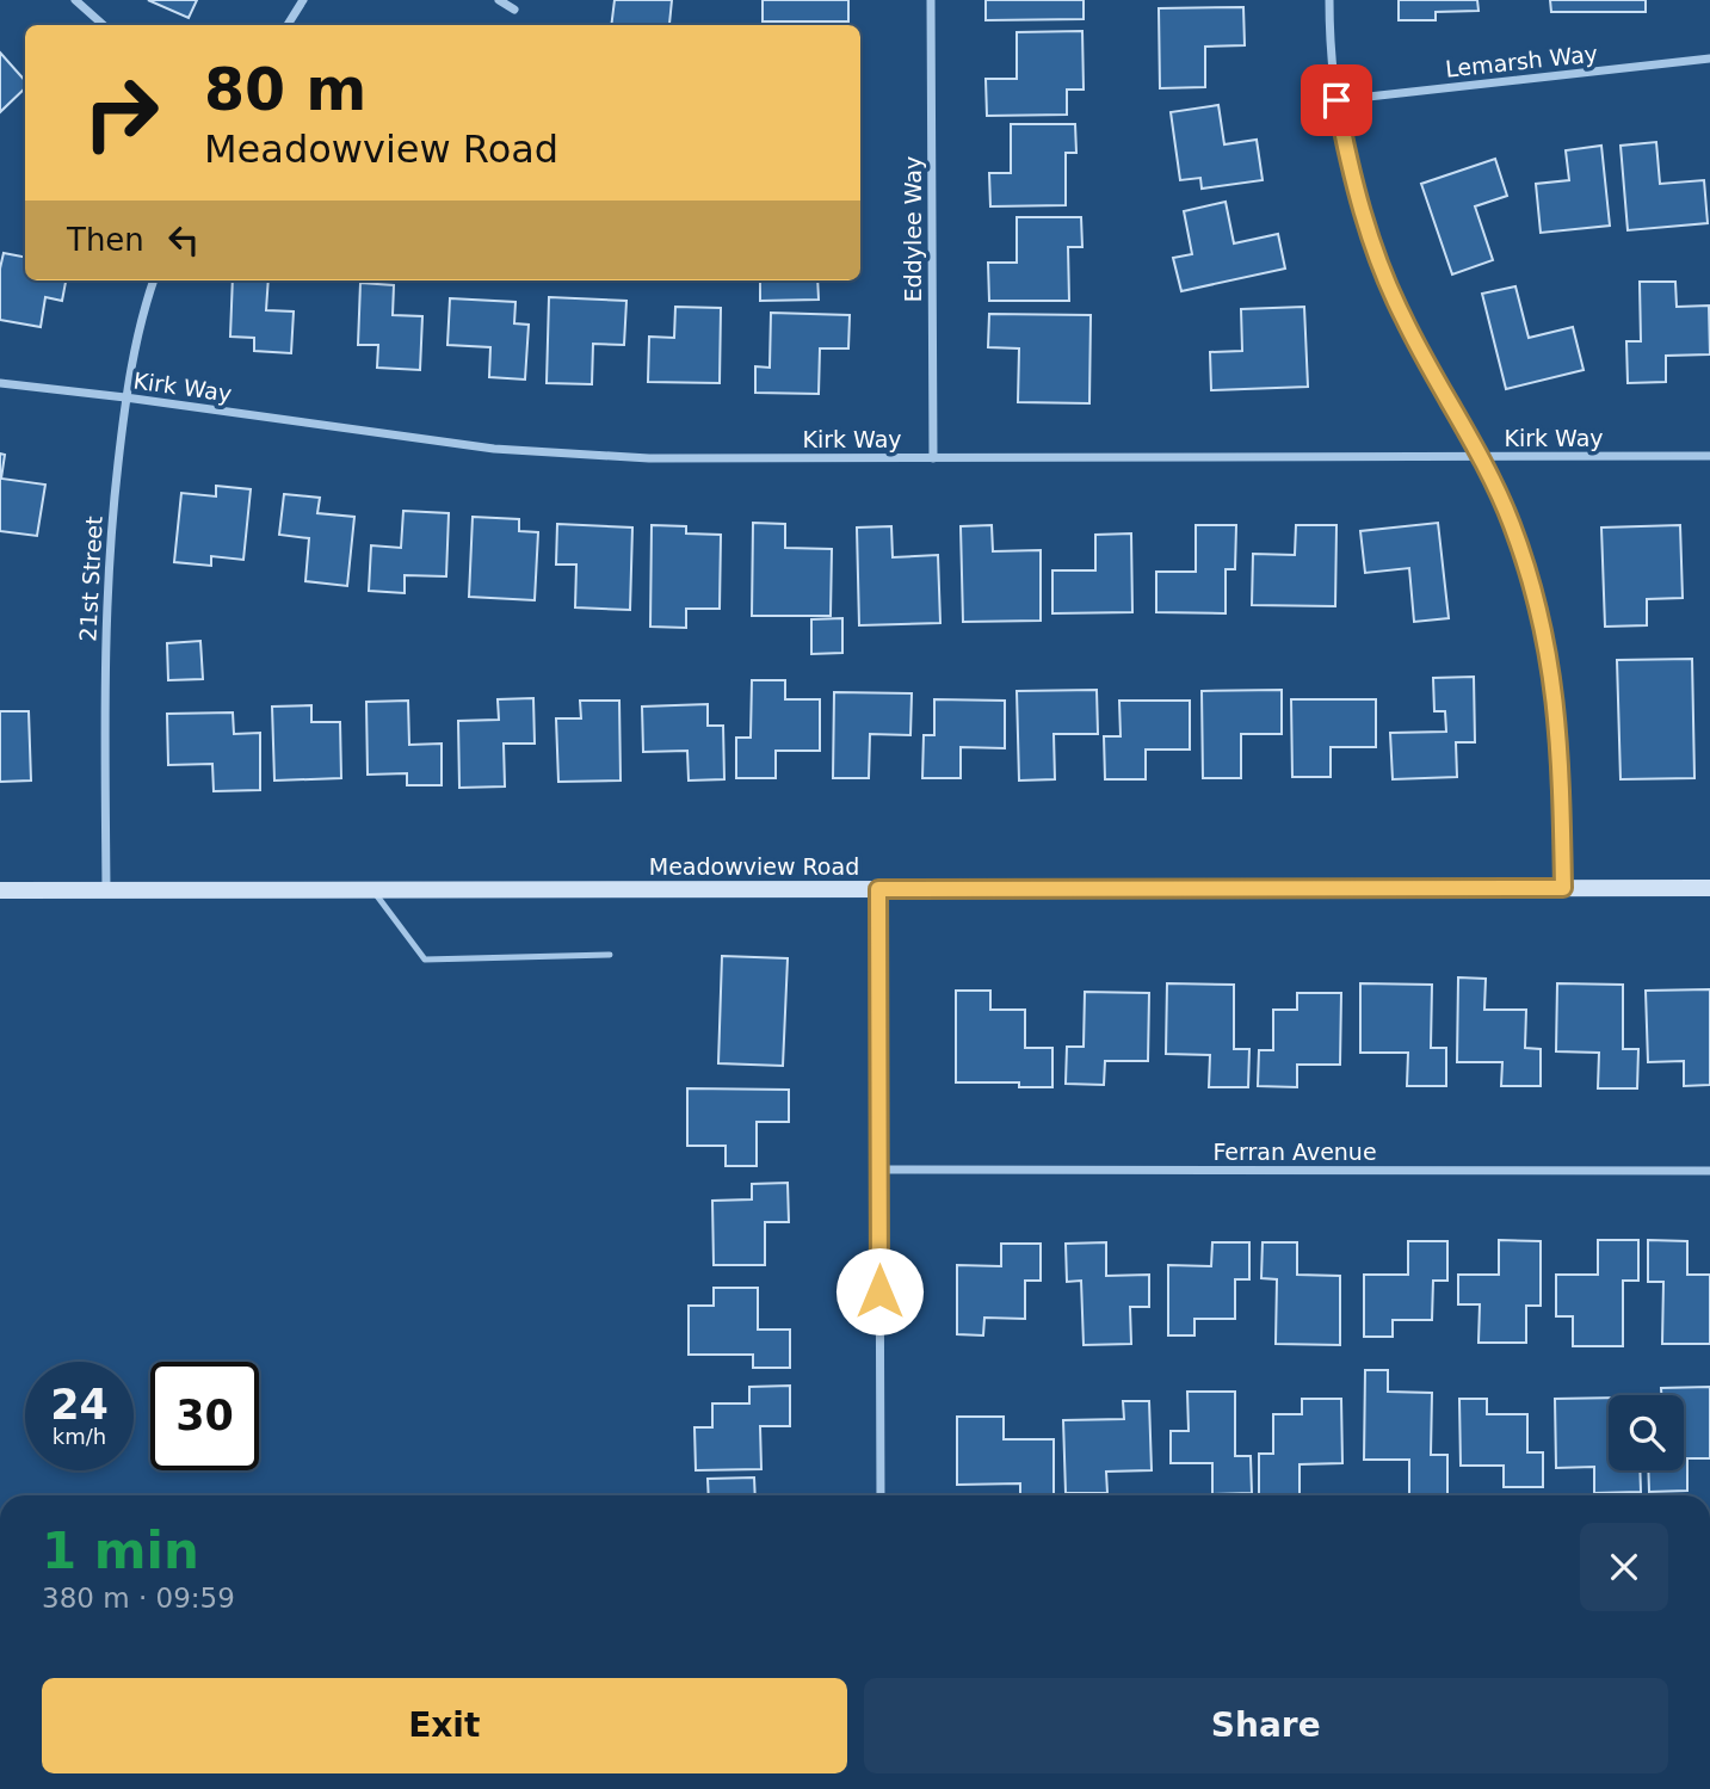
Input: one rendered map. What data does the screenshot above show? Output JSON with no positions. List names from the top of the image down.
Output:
{
  "streets": {
    "main road": ["Meadowview Road"],
    "street": [
      "Lemarsh Way",
      "Eddylee Way",
      "Kirk Way",
      "21st Street",
      "Ferran Avenue"
    ]
  },
  "crossings": [
    ["Eddylee Way", "Kirk Way"],
    ["Kirk Way", "21st Street"],
    ["21st Street", "Meadowview Road"]
  ],
  "page": {
    "turn": ["80 m", "Meadowview Road"],
    "then": "Then",
    "speed": "24 km/h",
    "limit": "30",
    "heading": ["1 min", "380 m · 09:59"],
    "buttons": ["Exit", "Share"]
  }
}
